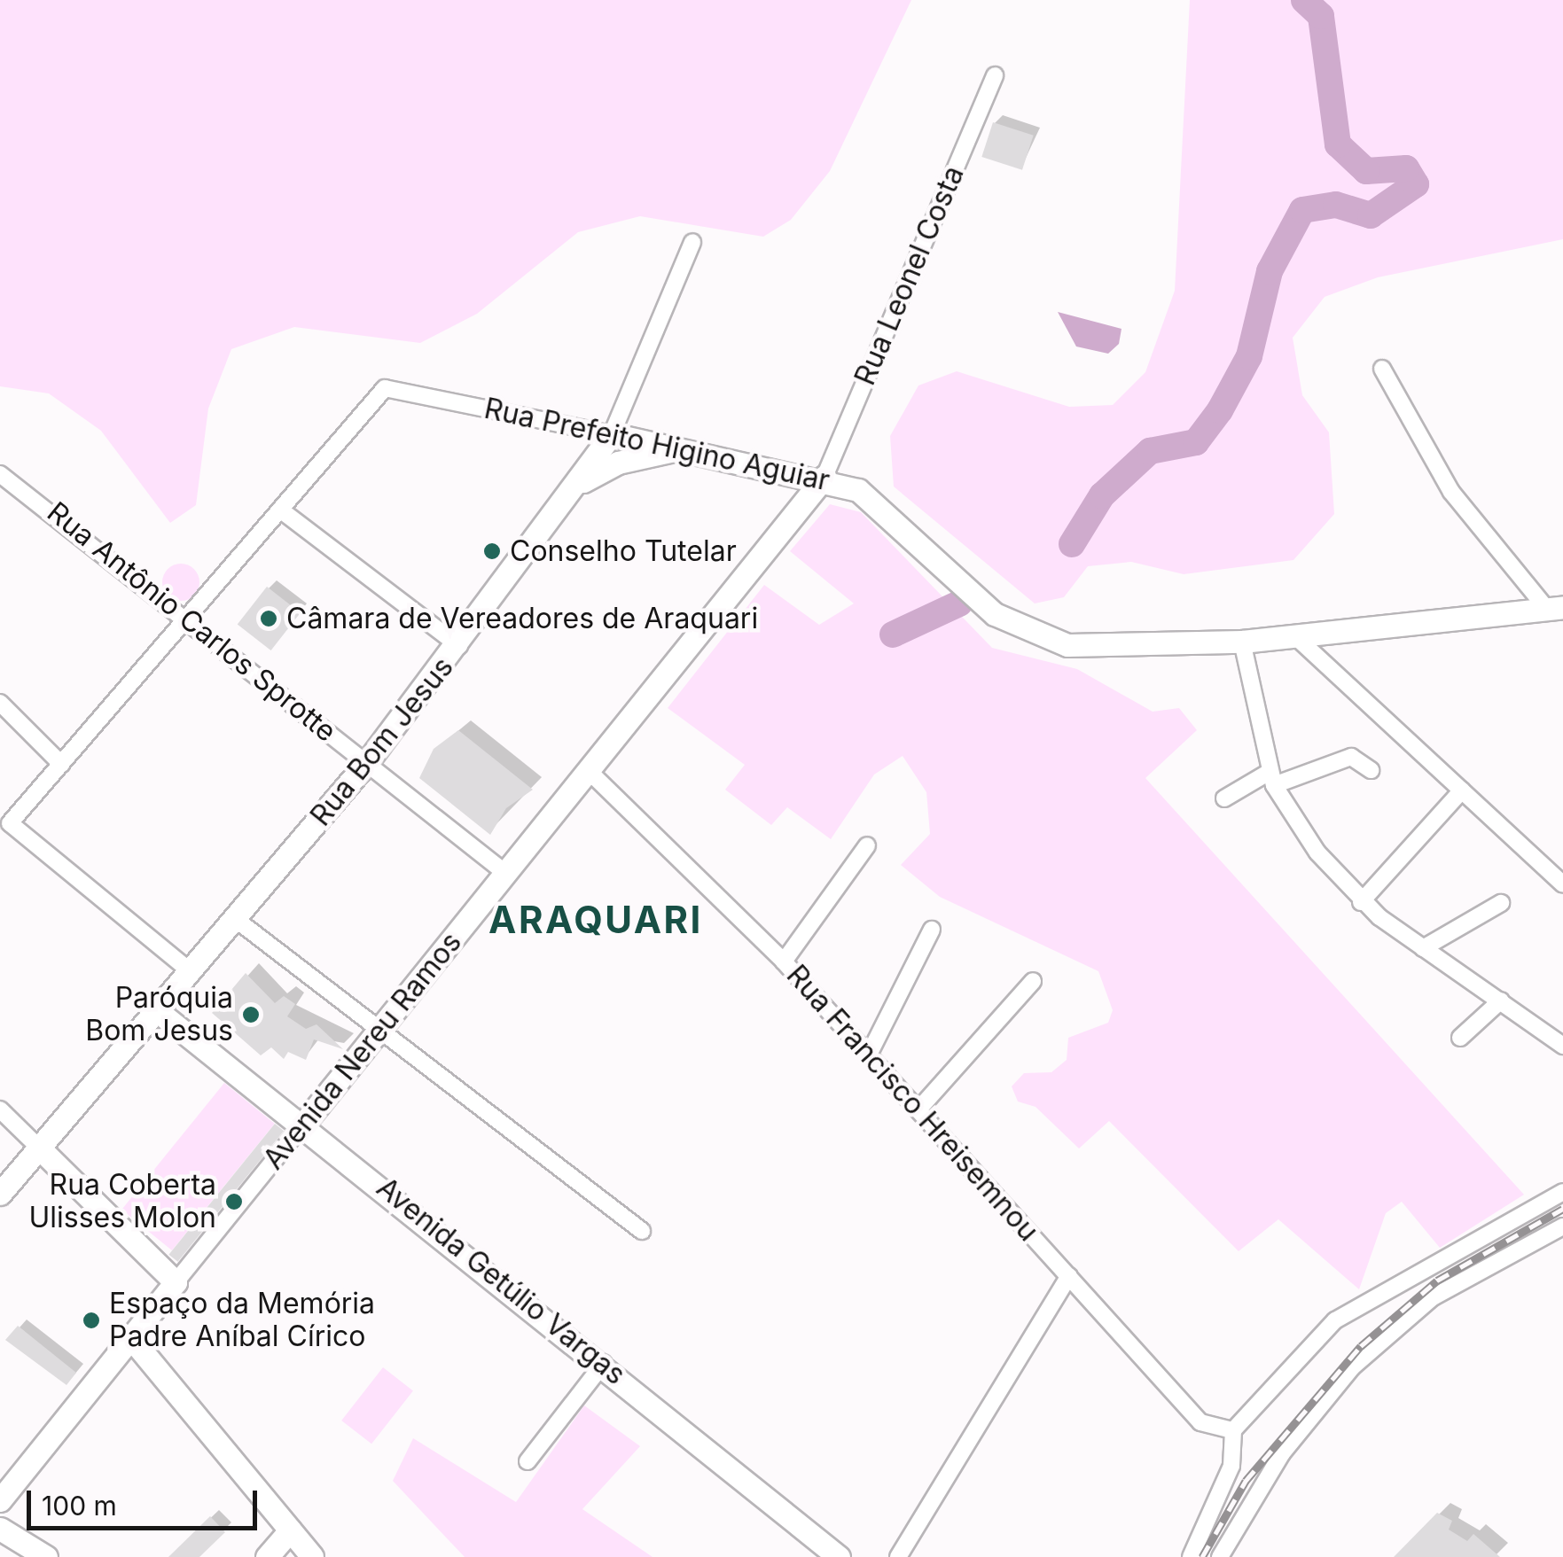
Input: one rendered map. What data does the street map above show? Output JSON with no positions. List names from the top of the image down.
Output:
{
  "streets": {
    "main road": [
      "Rua Prefeito Higino Aguiar",
      "Rua Bom Jesus",
      "Avenida Nereu Ramos",
      "Avenida Getúlio Vargas"
    ],
    "street": ["Rua Leonel Costa", "Rua Antônio Carlos Sprotte", "Rua Francisco Hreisemnou"]
  },
  "crossings": [
    ["Rua Leonel Costa", "Rua Prefeito Higino Aguiar"],
    ["Rua Leonel Costa", "Avenida Nereu Ramos"],
    ["Rua Prefeito Higino Aguiar", "Rua Bom Jesus"],
    ["Rua Prefeito Higino Aguiar", "Avenida Nereu Ramos"],
    ["Rua Antônio Carlos Sprotte", "Rua Bom Jesus"],
    ["Rua Antônio Carlos Sprotte", "Avenida Nereu Ramos"],
    ["Rua Bom Jesus", "Avenida Getúlio Vargas"],
    ["Avenida Nereu Ramos", "Rua Francisco Hreisemnou"],
    ["Avenida Nereu Ramos", "Avenida Getúlio Vargas"]
  ],
  "districts": ["ARAQUARI"],
  "places": [
    "Conselho Tutelar",
    "Câmara de Vereadores de Araquari",
    "Paróquia Bom Jesus",
    "Rua Coberta Ulisses Molon",
    "Espaço da Memória Padre Aníbal Círico"
  ],
  "scale_bar": "100 m"
}
